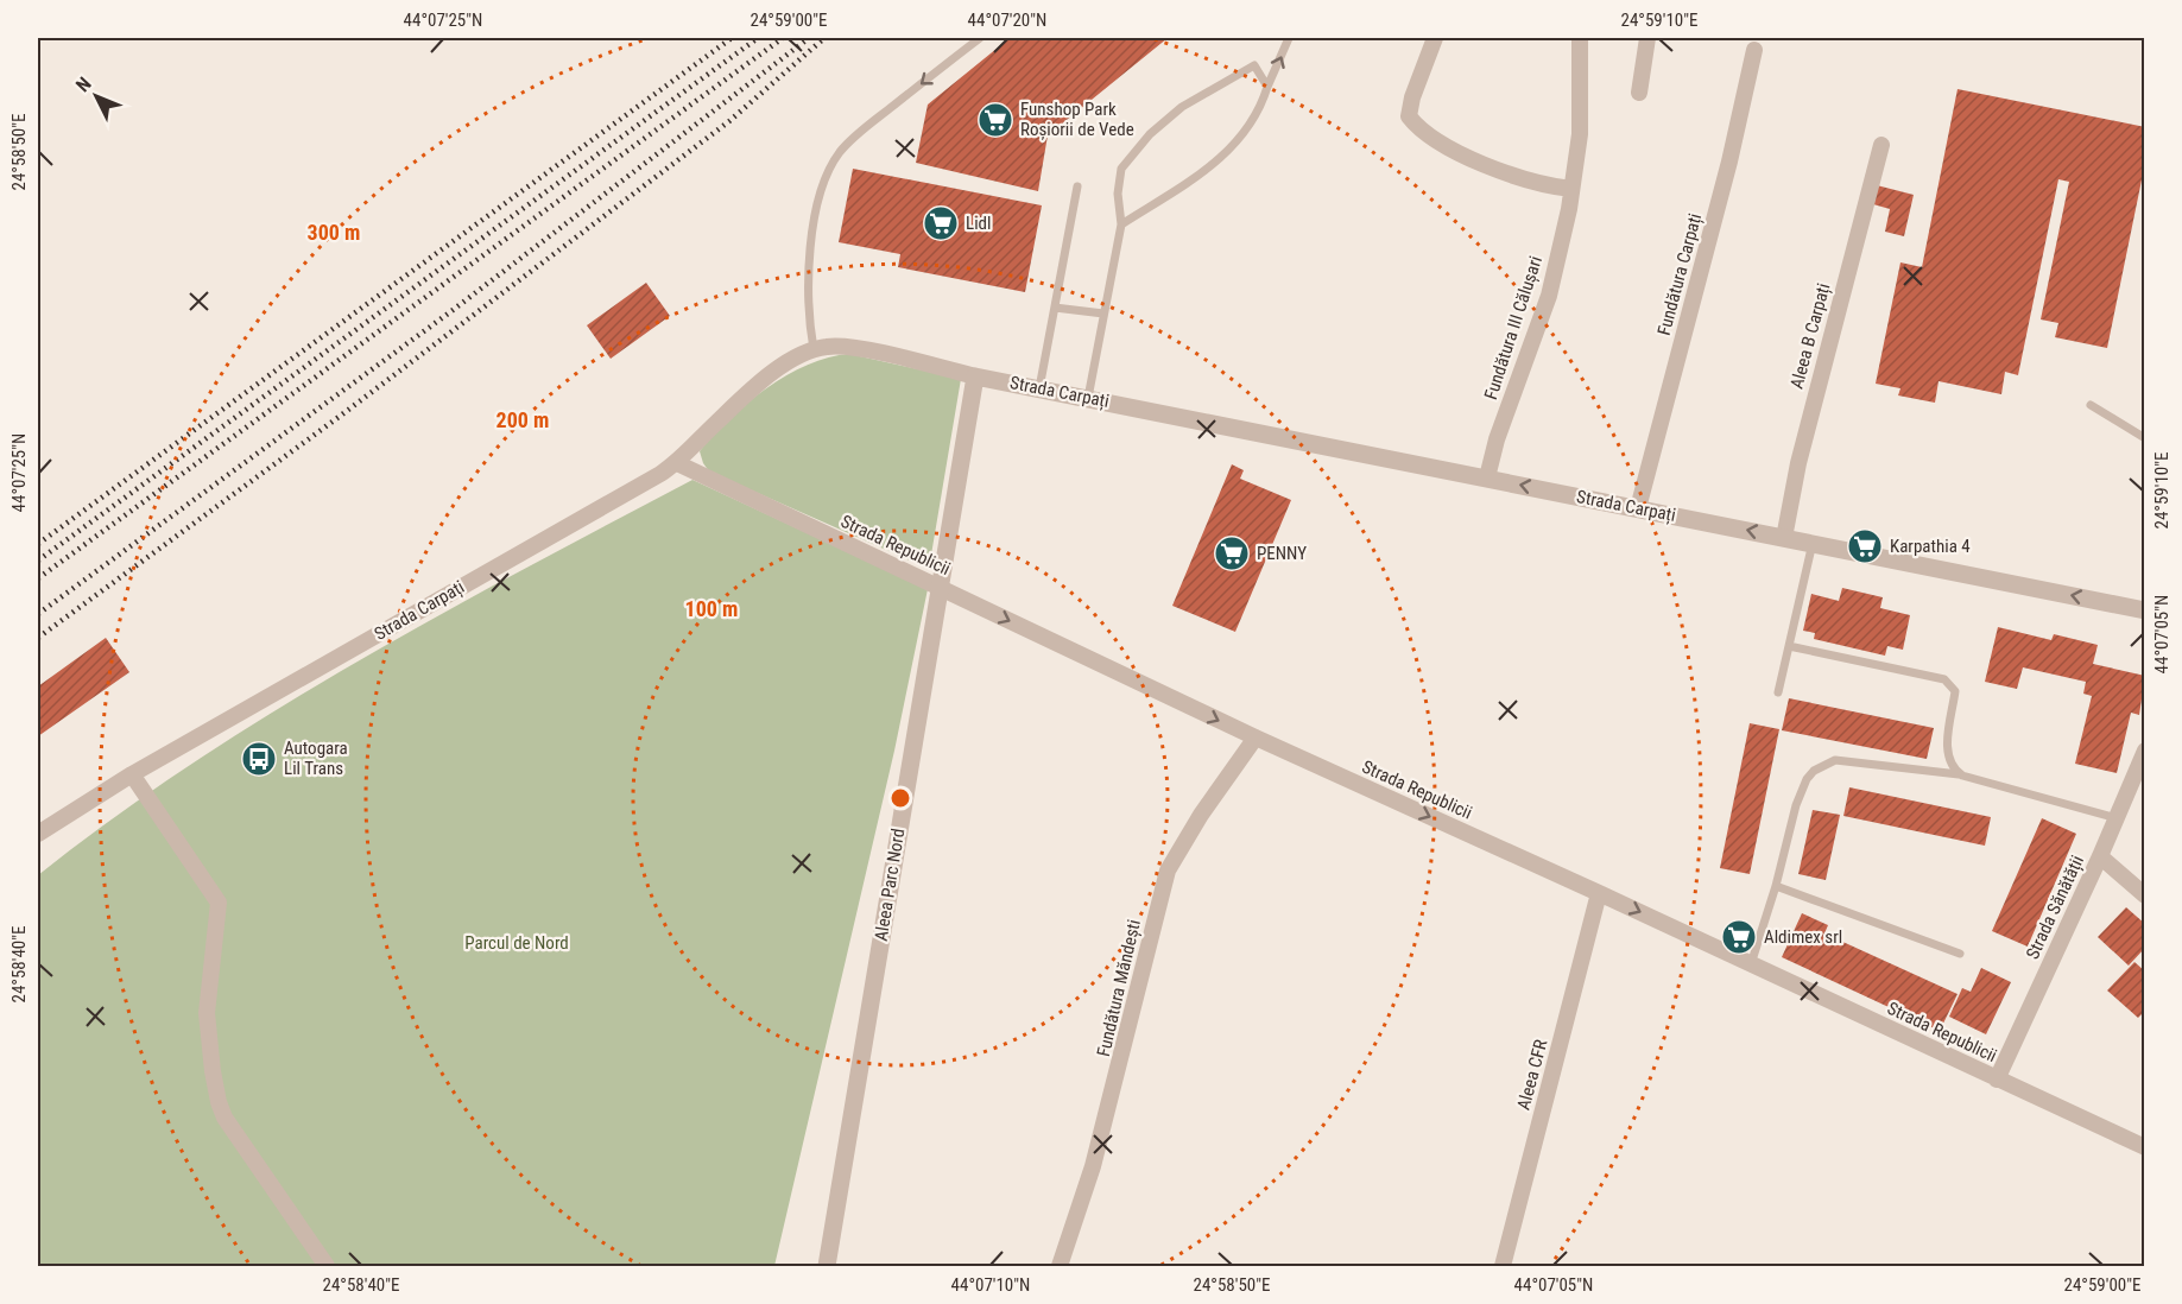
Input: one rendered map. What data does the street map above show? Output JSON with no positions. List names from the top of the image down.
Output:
{
  "streets": {
    "street": [
      "Fundătura Carpați",
      "Fundătura III Călușari",
      "Aleea B Carpați",
      "Strada Carpați",
      "Strada Republicii",
      "Aleea Parc Nord",
      "Strada Sănătății",
      "Fundătura Măndești",
      "Aleea CFR"
    ]
  },
  "crossings": [
    ["Fundătura Carpați", "Strada Carpați"],
    ["Fundătura III Călușari", "Strada Carpați"],
    ["Aleea B Carpați", "Strada Carpați"],
    ["Strada Carpați", "Strada Republicii"],
    ["Strada Carpați", "Aleea Parc Nord"],
    ["Strada Republicii", "Aleea Parc Nord"],
    ["Strada Republicii", "Strada Sănătății"],
    ["Strada Republicii", "Fundătura Măndești"],
    ["Strada Republicii", "Aleea CFR"]
  ],
  "one_way": ["Strada Republicii"],
  "parks": ["Parcul de Nord"],
  "places": {
    "supermarket": [
      "Funshop Park Roșiorii de Vede",
      "Lidl",
      "Karpathia 4",
      "PENNY",
      "Aldimex srl"
    ],
    "bus stop": ["Autogara Lil Trans"]
  },
  "north": "top left",
  "coordinates": [
    "44°07'25\"N",
    "24°59'00\"E",
    "44°07'20\"N",
    "24°59'10\"E",
    "24°58'50\"E",
    "44°07'05\"N",
    "24°58'40\"E",
    "44°07'10\"N"
  ],
  "rings": ["300 m", "200 m", "100 m"]
}
